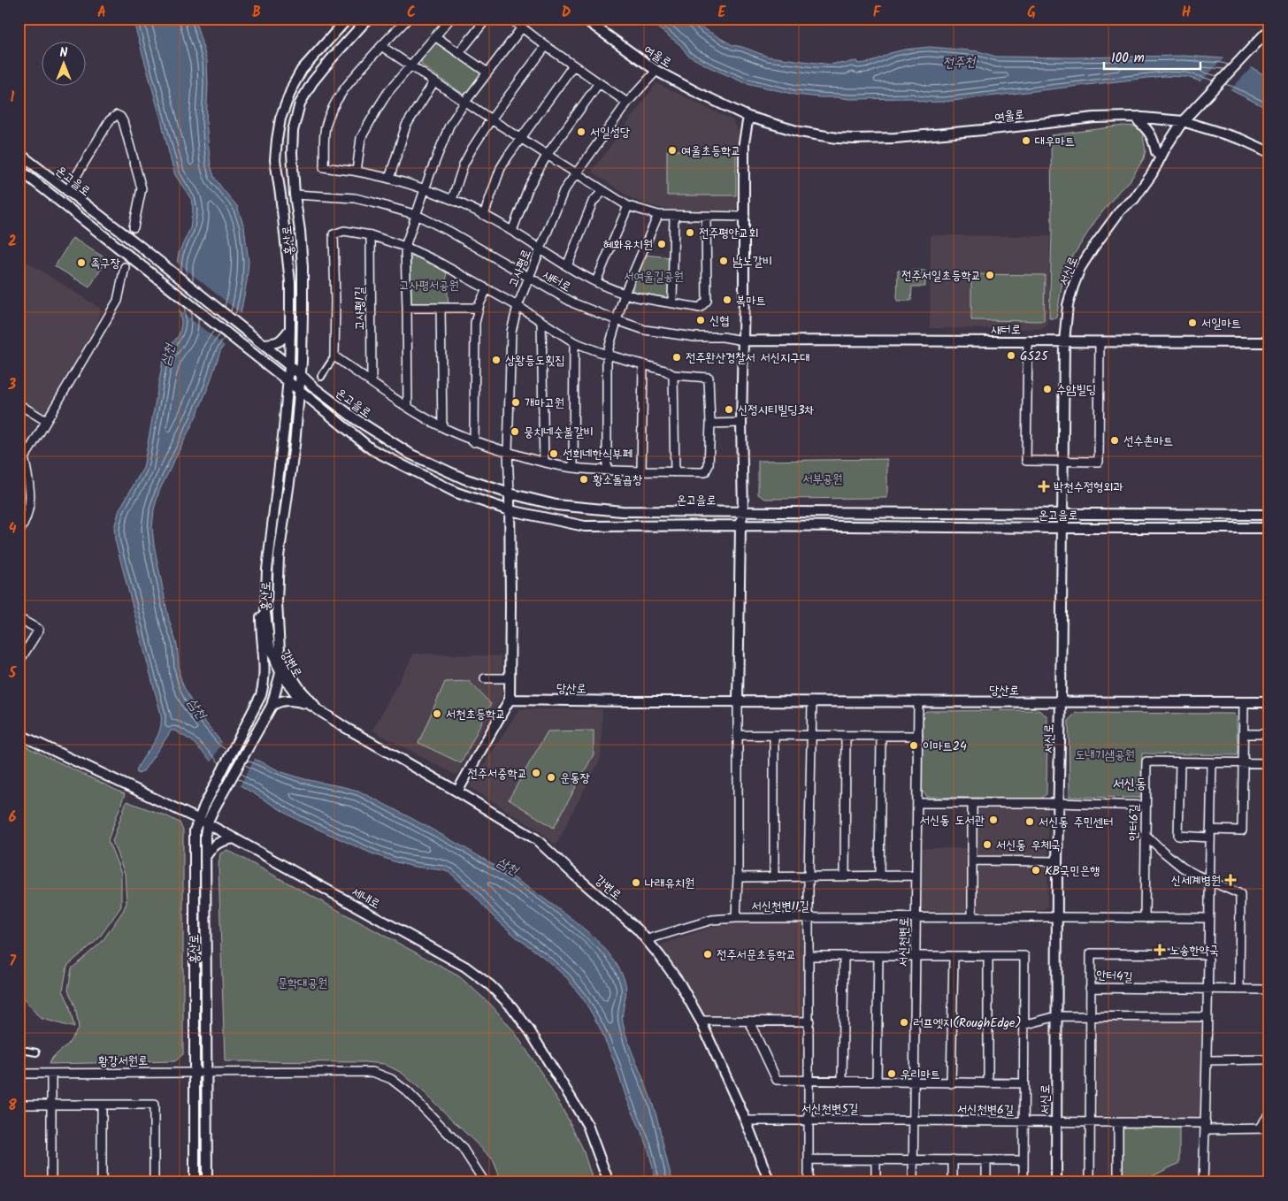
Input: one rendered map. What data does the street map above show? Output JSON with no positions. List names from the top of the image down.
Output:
{
  "streets": {
    "street": [
      "여울로",
      "온고을로",
      "홍산로",
      "고사평로",
      "서신로",
      "새터로",
      "고사평1길",
      "강변로",
      "당산로",
      "안터6길",
      "세내로",
      "서신천변11길",
      "서신천변로",
      "안터4길",
      "황강서원로",
      "서신천변5길",
      "서신천변6길"
    ]
  },
  "crossings": [
    ["여울로", "고사평로"],
    ["여울로", "서신로"],
    ["온고을로", "홍산로"],
    ["온고을로", "고사평로"],
    ["온고을로", "서신로"],
    ["홍산로", "새터로"],
    ["홍산로", "강변로"],
    ["홍산로", "세내로"],
    ["홍산로", "황강서원로"],
    ["고사평로", "새터로"],
    ["서신로", "새터로"],
    ["서신로", "당산로"],
    ["서신로", "서신천변11길"],
    ["서신로", "서신천변6길"],
    ["강변로", "서신천변11길"],
    ["강변로", "서신천변5길"],
    ["당산로", "서신천변로"],
    ["서신천변11길", "서신천변로"],
    ["서신천변로", "서신천변5길"],
    ["서신천변로", "서신천변6길"],
    ["서신천변5길", "서신천변6길"]
  ],
  "districts": ["서신동"],
  "water": ["전주천", "삼천"],
  "parks": [
    "서여울길공원",
    "고사평서공원",
    "서부공원",
    "도내기샘공원",
    "문학대공원"
  ],
  "places": {
    "other": [
      "서일성당",
      "대우마트",
      "여울초등학교",
      "전주평안교회",
      "혜화유치원",
      "남노갈비",
      "족구장",
      "전주서일초등학교",
      "복마트",
      "신협",
      "서일마트",
      "GS25",
      "전주완산경찰서 서신지구대",
      "상왕등도횟집",
      "수암빌딩",
      "개마고원",
      "신정시티빌딩3차",
      "뭉치네숫불갈비",
      "선수촌마트",
      "선희네한식부페",
      "황소돌곱창",
      "서천초등학교",
      "이마트24",
      "전주서중학교",
      "운동장",
      "서신동 도서관",
      "서신동 주민센터",
      "서신동 우체국",
      "KB국민은행",
      "나래유치원",
      "전주서문초등학교",
      "러프엣지(RoughEdge)",
      "우리마트"
    ],
    "health": ["박천수정형외과", "신세계병원", "노송한약국"]
  },
  "scale_bar": "100 m",
  "north": "top",
  "grid": {
    "columns": [
      "A",
      "B",
      "C",
      "D",
      "E",
      "F",
      "G",
      "H"
    ],
    "rows": [
      "1",
      "2",
      "3",
      "4",
      "5",
      "6",
      "7",
      "8"
    ]
  }
}
